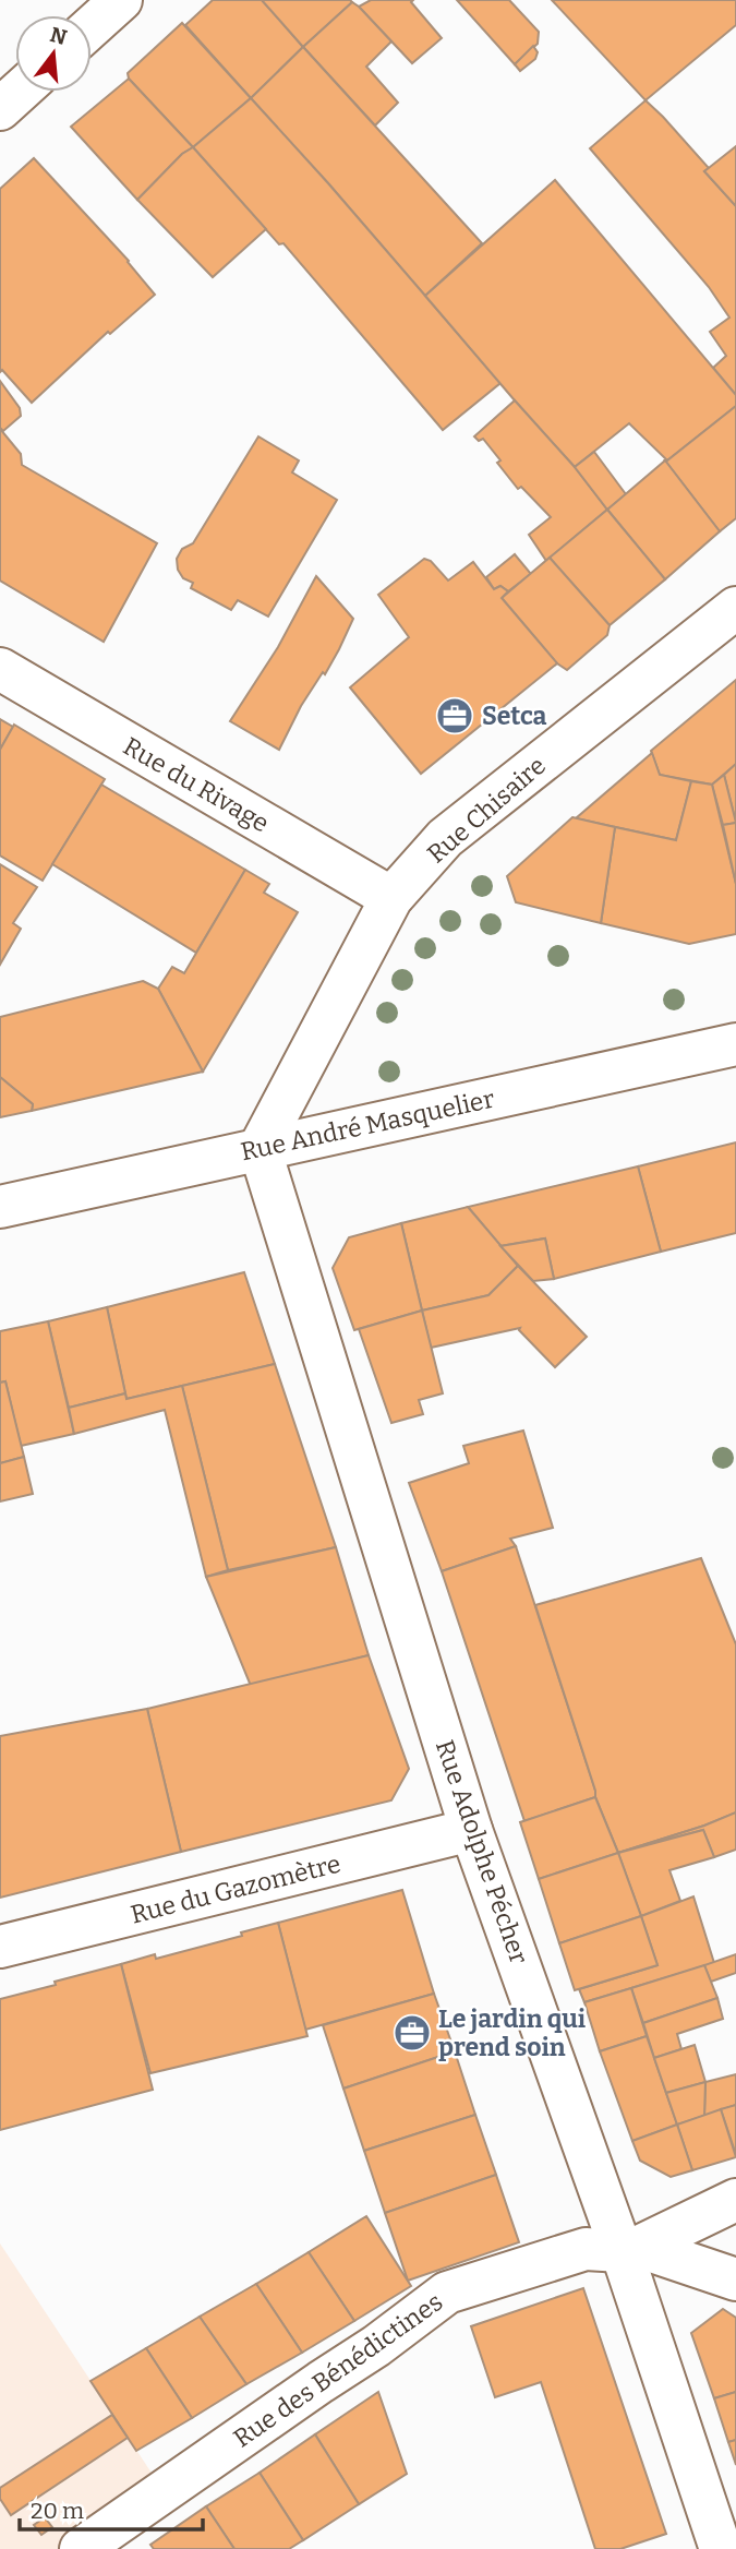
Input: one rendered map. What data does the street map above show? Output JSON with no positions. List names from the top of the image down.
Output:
{
  "streets": {
    "street": [
      "Rue du Rivage",
      "Rue Chisaire",
      "Rue André Masquelier",
      "Rue Adolphe Pécher",
      "Rue du Gazomètre",
      "Rue des Bénédictines"
    ]
  },
  "crossings": [
    ["Rue du Rivage", "Rue Chisaire"],
    ["Rue Chisaire", "Rue André Masquelier"],
    ["Rue Chisaire", "Rue Adolphe Pécher"],
    ["Rue André Masquelier", "Rue Adolphe Pécher"],
    ["Rue Adolphe Pécher", "Rue du Gazomètre"],
    ["Rue Adolphe Pécher", "Rue des Bénédictines"]
  ],
  "places": {
    "office": ["Setca", "Le jardin qui prend soin"]
  },
  "scale_bar": "20 m",
  "north": "top"
}
